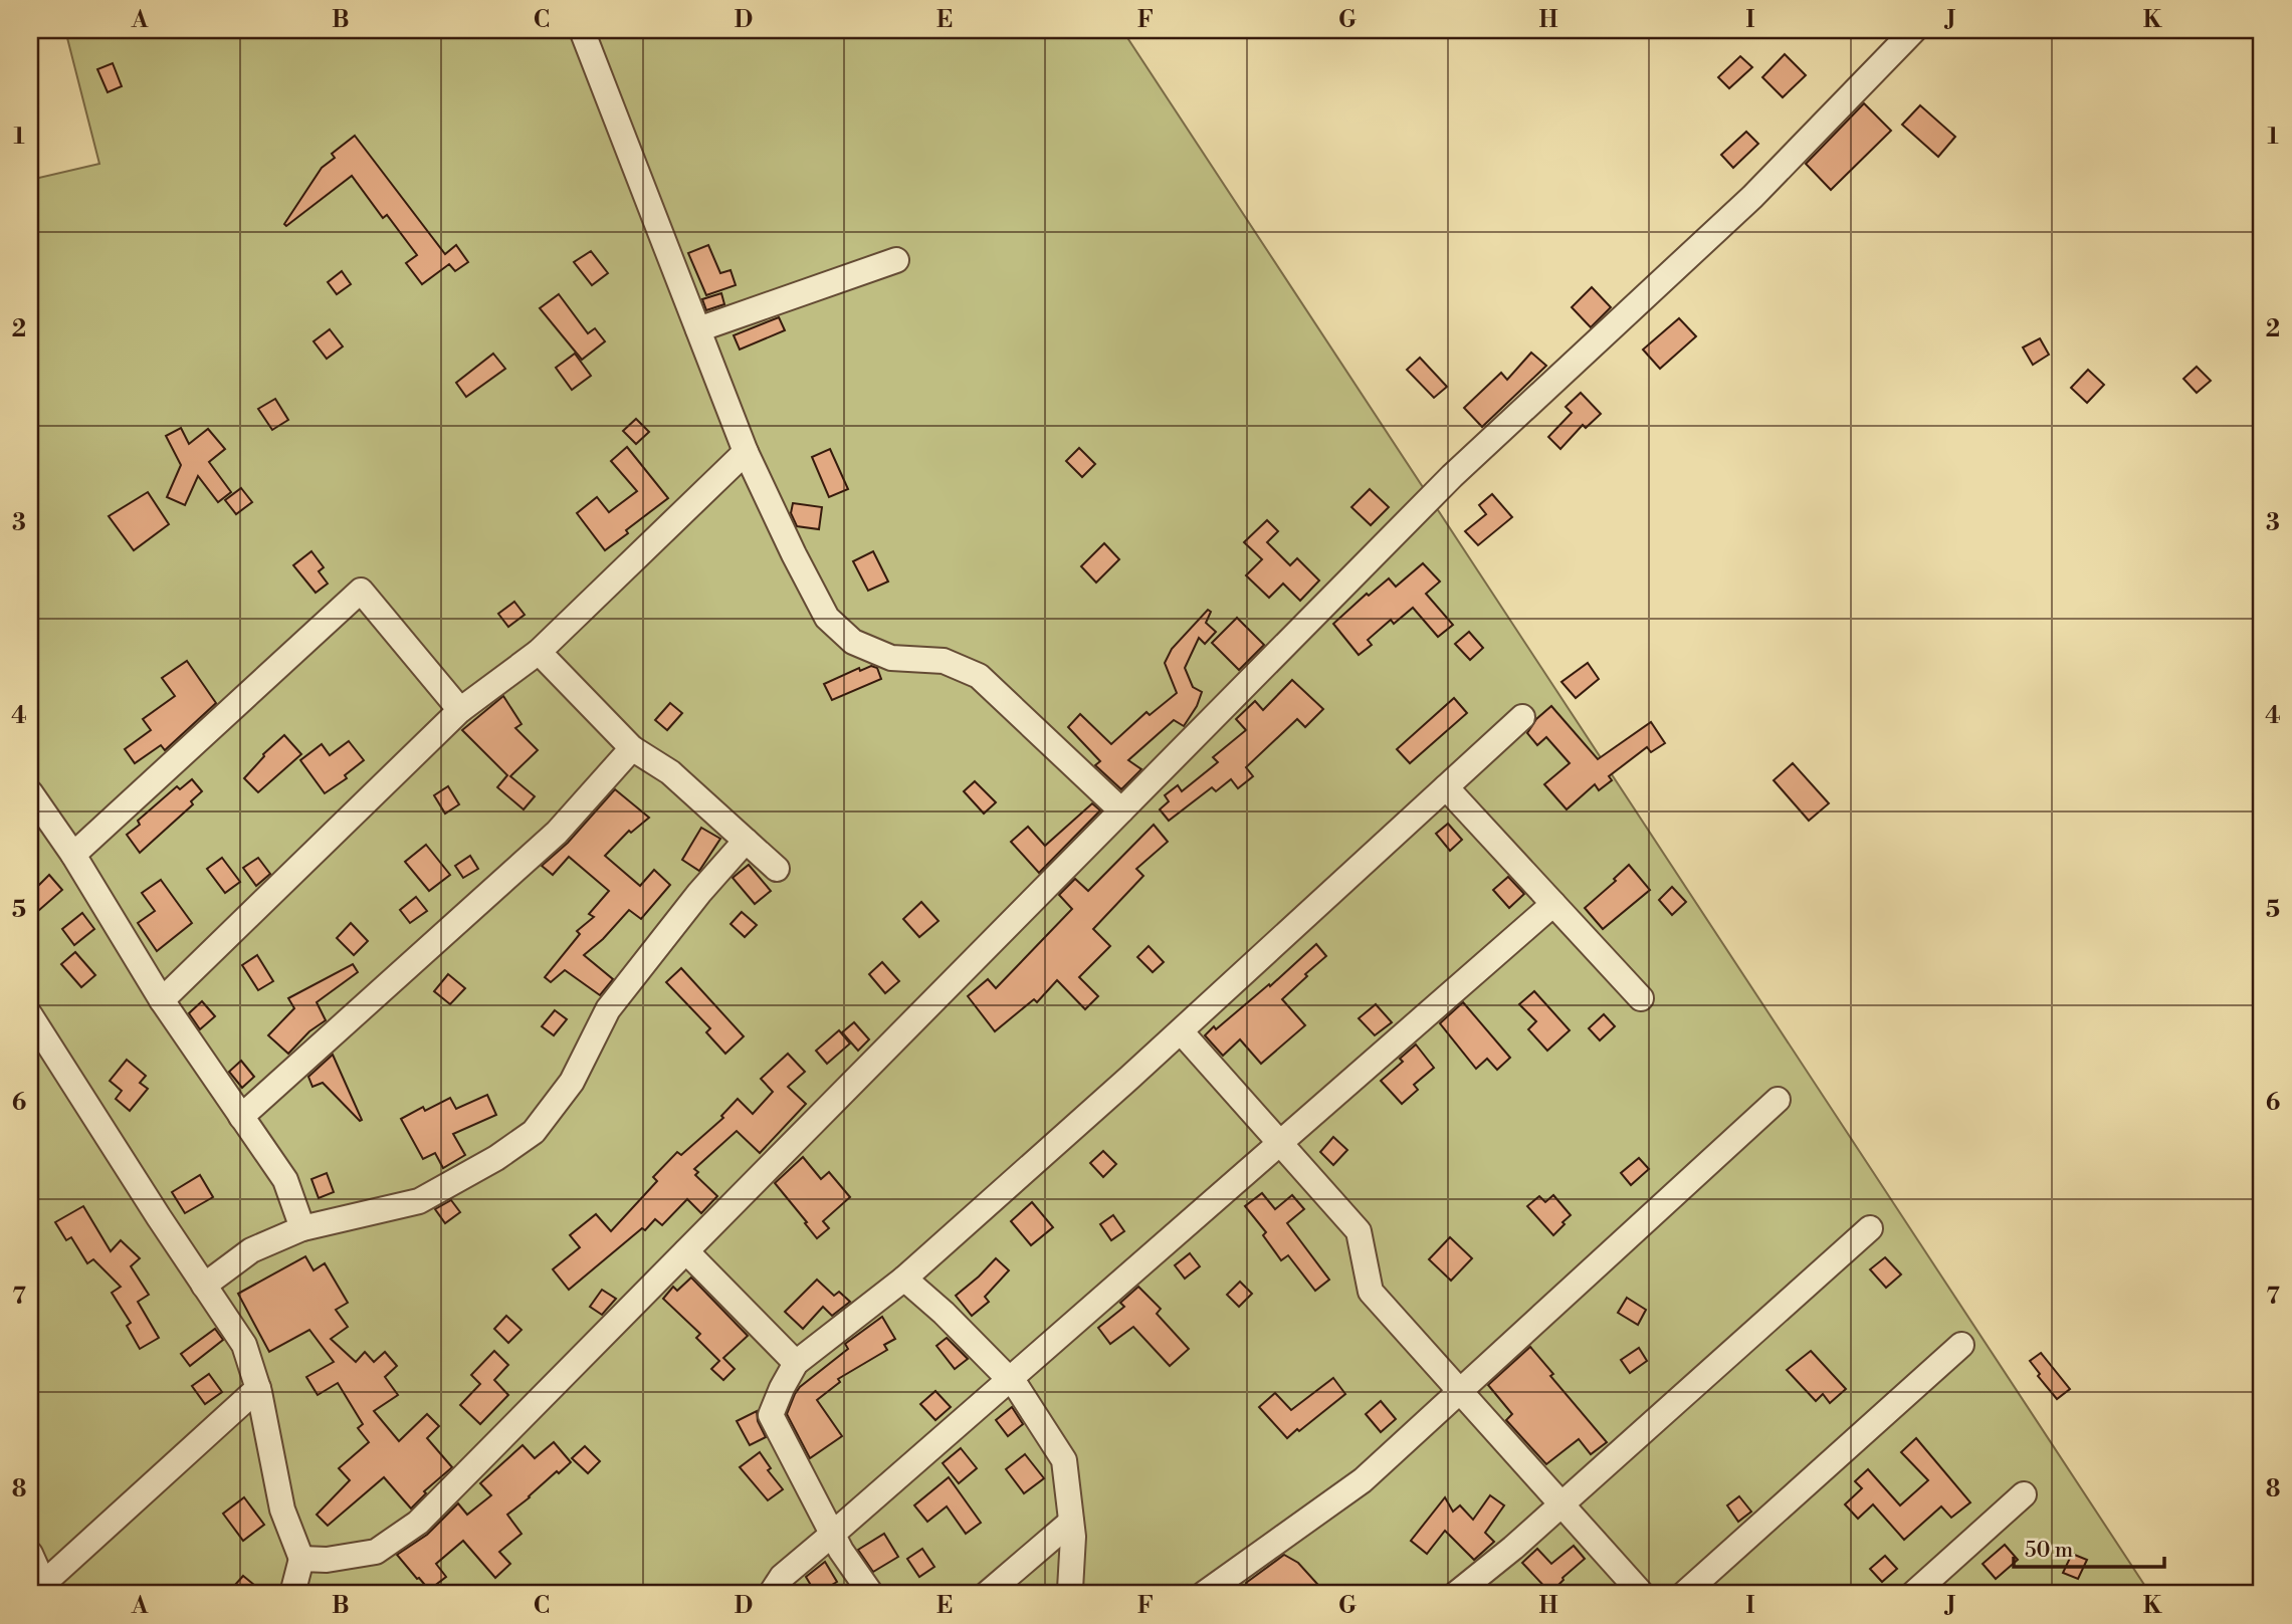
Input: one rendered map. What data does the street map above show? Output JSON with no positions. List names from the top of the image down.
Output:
{
  "scale_bar": "50 m",
  "grid": {
    "columns": [
      "A",
      "B",
      "C",
      "D",
      "E",
      "F",
      "G",
      "H",
      "I",
      "J",
      "K"
    ],
    "rows": [
      "1",
      "2",
      "3",
      "4",
      "5",
      "6",
      "7",
      "8"
    ]
  }
}
